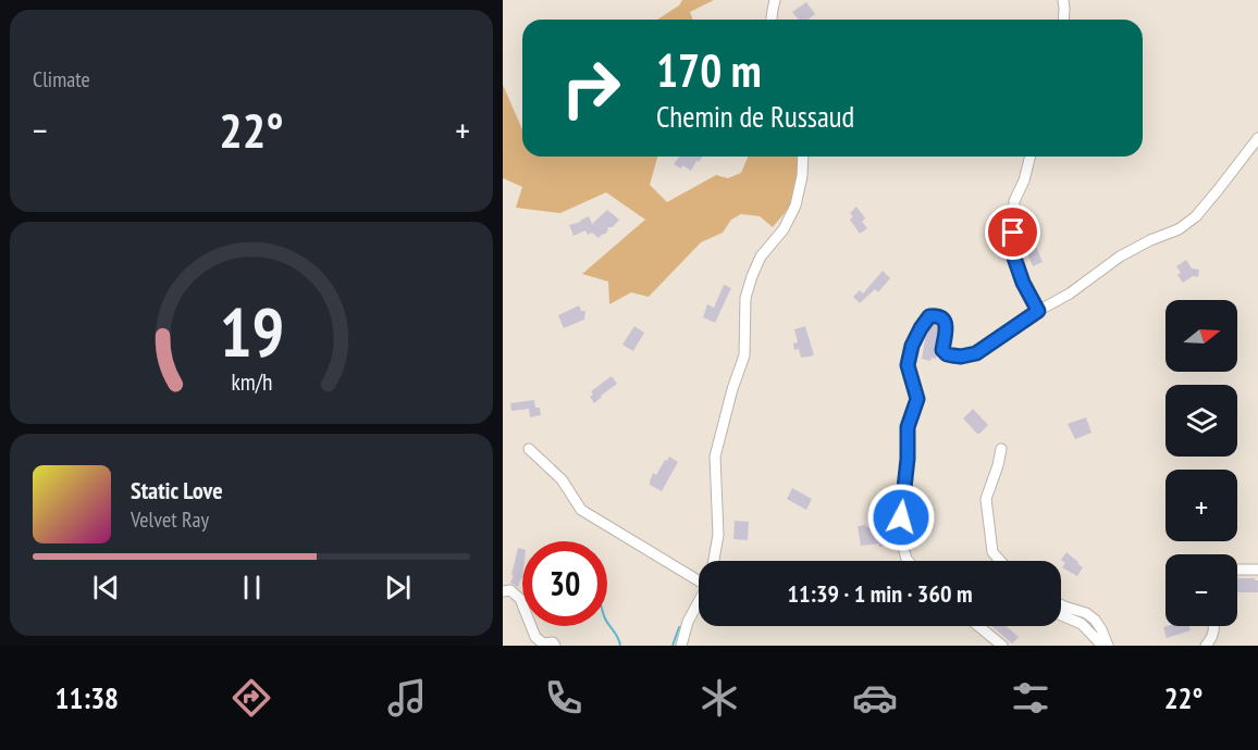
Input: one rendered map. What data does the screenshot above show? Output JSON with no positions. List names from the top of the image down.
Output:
{
  "north": "right",
  "page": {
    "tile": "Climate",
    "turn": ["170 m", "Chemin de Russaud"],
    "heat": ["−", "22°", "+"],
    "map_buttons": ["+", "−"],
    "song": ["Static Love", "Velvet Ray"],
    "limit": "30",
    "trip": "11:39 · 1 min · 360 m",
    "tabs": ["11:38", "22°"],
    "gauge": ["19", "km/h"]
  }
}
